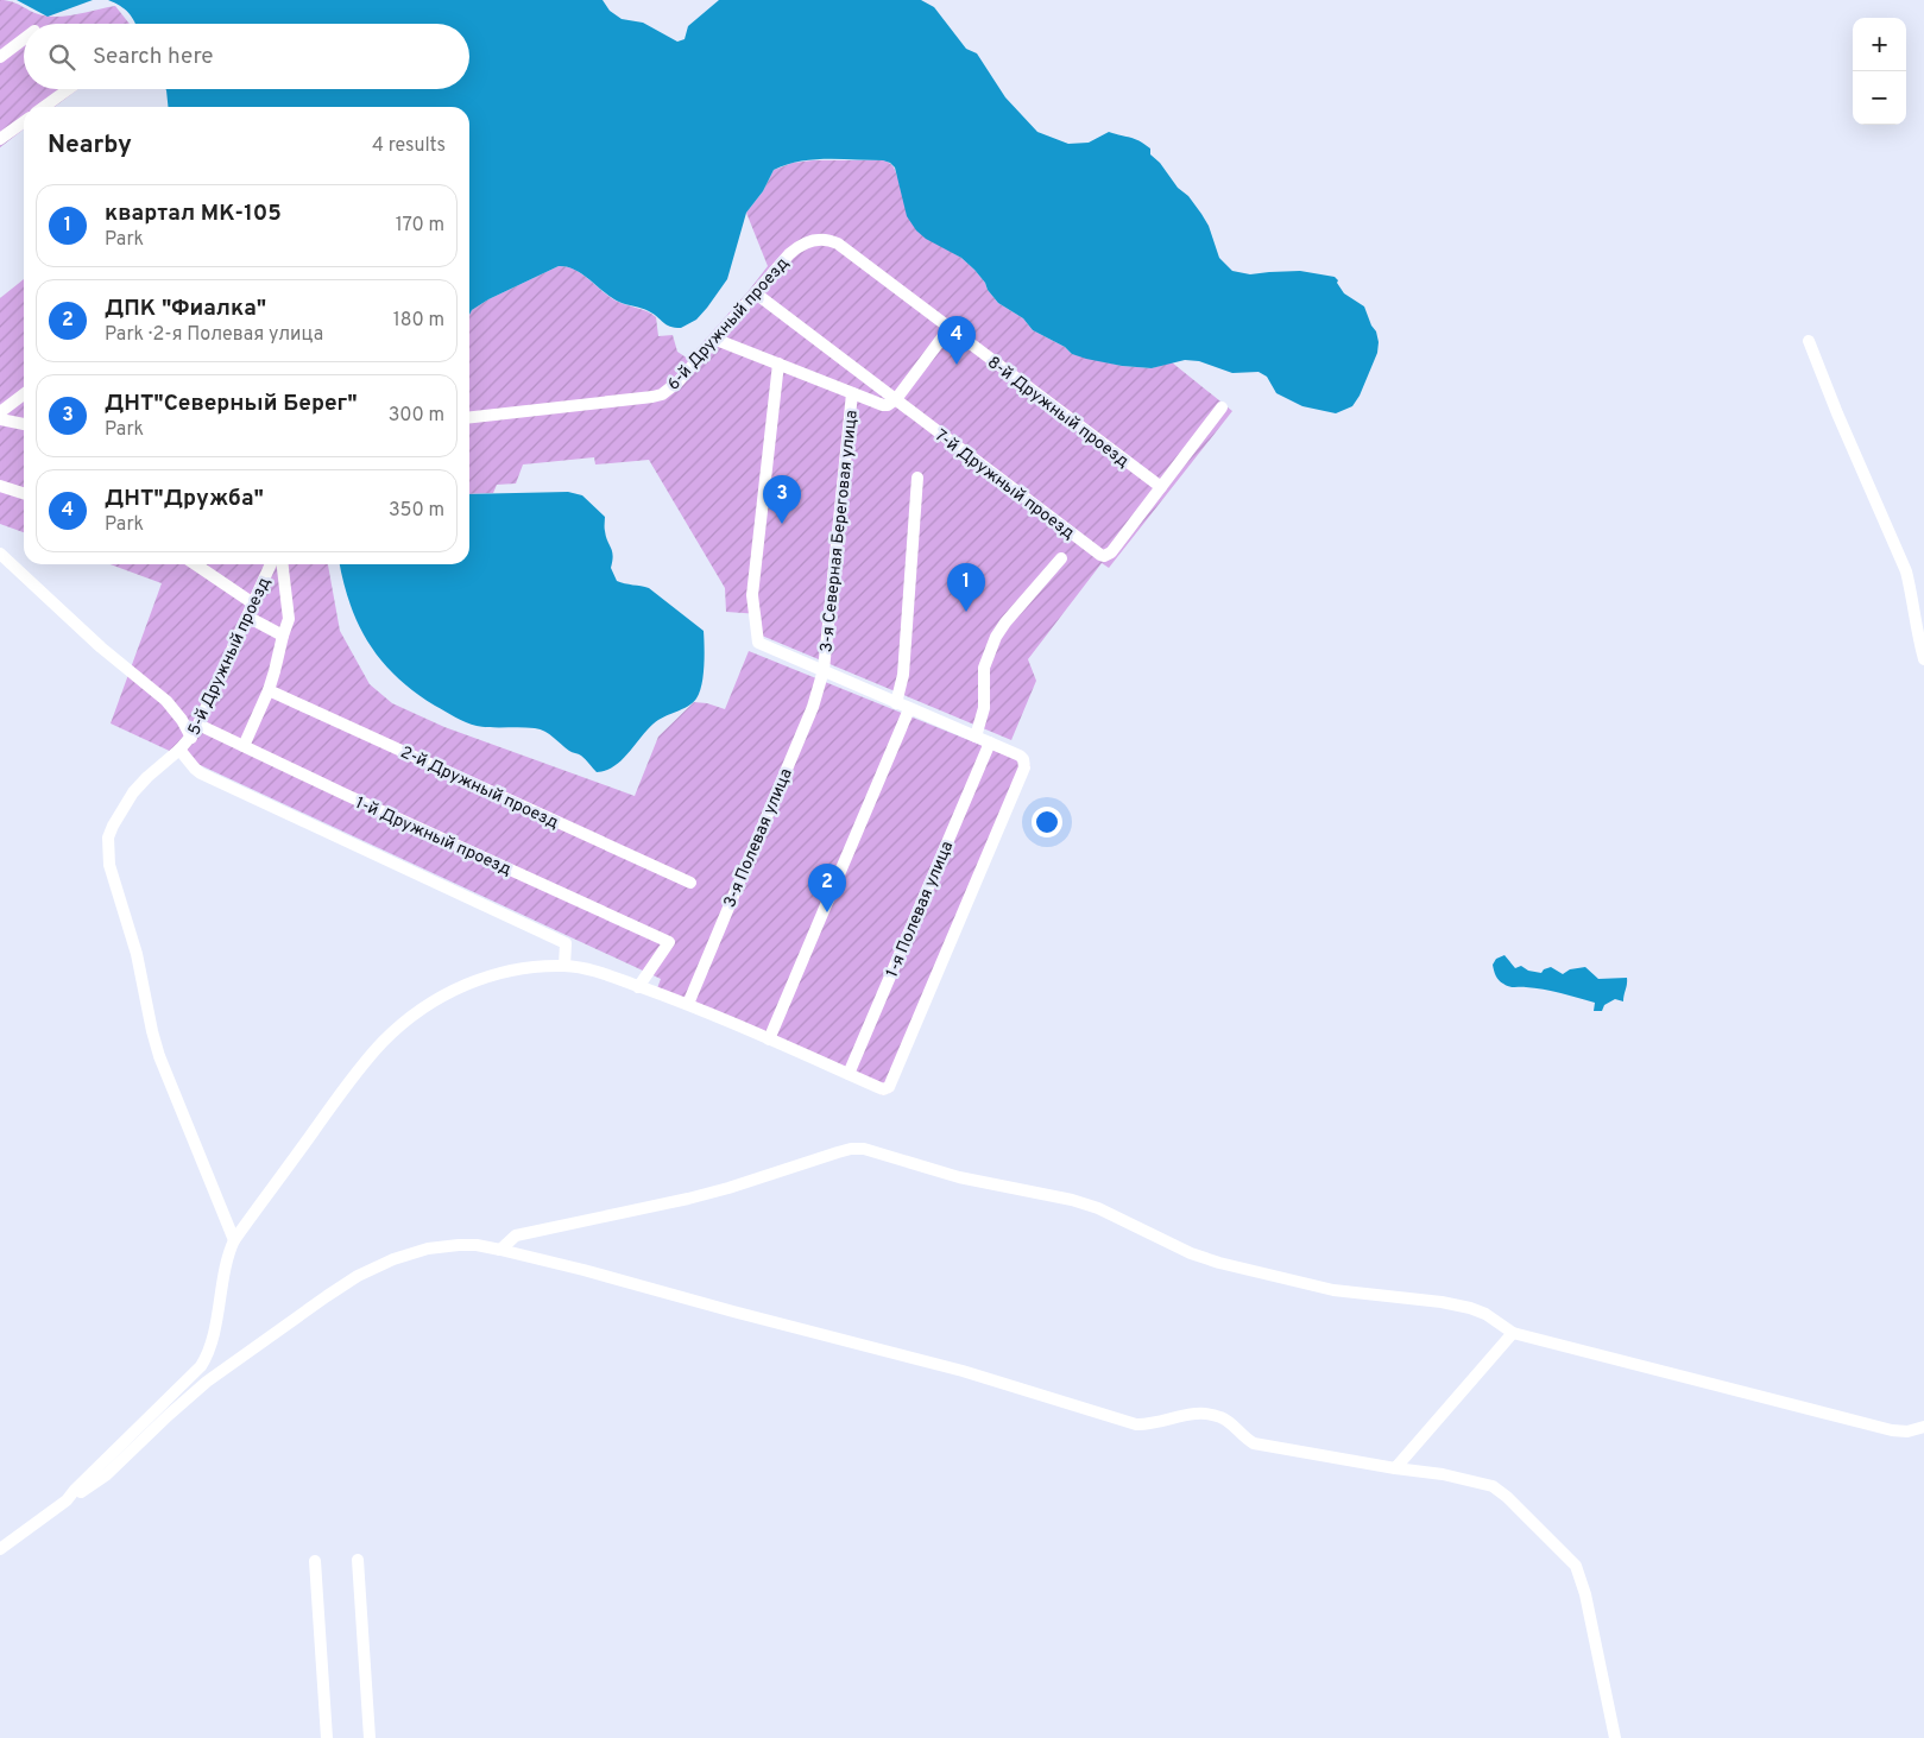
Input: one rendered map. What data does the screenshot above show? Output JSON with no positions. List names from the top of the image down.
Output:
{
  "streets": {
    "street": [
      "6-й Дружный проезд",
      "8-й Дружный проезд",
      "7-й Дружный проезд",
      "3-я Северная Береговая улица",
      "5-й Дружный проезд",
      "2-й Дружный проезд",
      "1-й Дружный проезд",
      "3-я Полевая улица",
      "1-я Полевая улица"
    ]
  },
  "crossings": [
    ["6-й Дружный проезд", "8-й Дружный проезд"],
    ["6-й Дружный проезд", "7-й Дружный проезд"],
    ["8-й Дружный проезд", "7-й Дружный проезд"],
    ["3-я Северная Береговая улица", "3-я Полевая улица"],
    ["5-й Дружный проезд", "1-й Дружный проезд"]
  ],
  "page": {
    "map_buttons": ["+", "−"],
    "search": "Search here",
    "heading": ["Nearby", "4 results"],
    "list": [
      {
        "mark": "1",
        "name": "квартал МК-105",
        "note": "Park",
        "value": "170 m"
      },
      {
        "mark": "2",
        "name": "ДПК \"Фиалка\"",
        "note": "Park · 2-я Полевая улица",
        "value": "180 m"
      },
      {
        "mark": "3",
        "name": "ДНТ\"Северный Берег\"",
        "note": "Park",
        "value": "300 m"
      },
      {
        "mark": "4",
        "name": "ДНТ\"Дружба\"",
        "note": "Park",
        "value": "350 m"
      }
    ],
    "pins": [
      "4",
      "3",
      "1",
      "2"
    ]
  }
}
